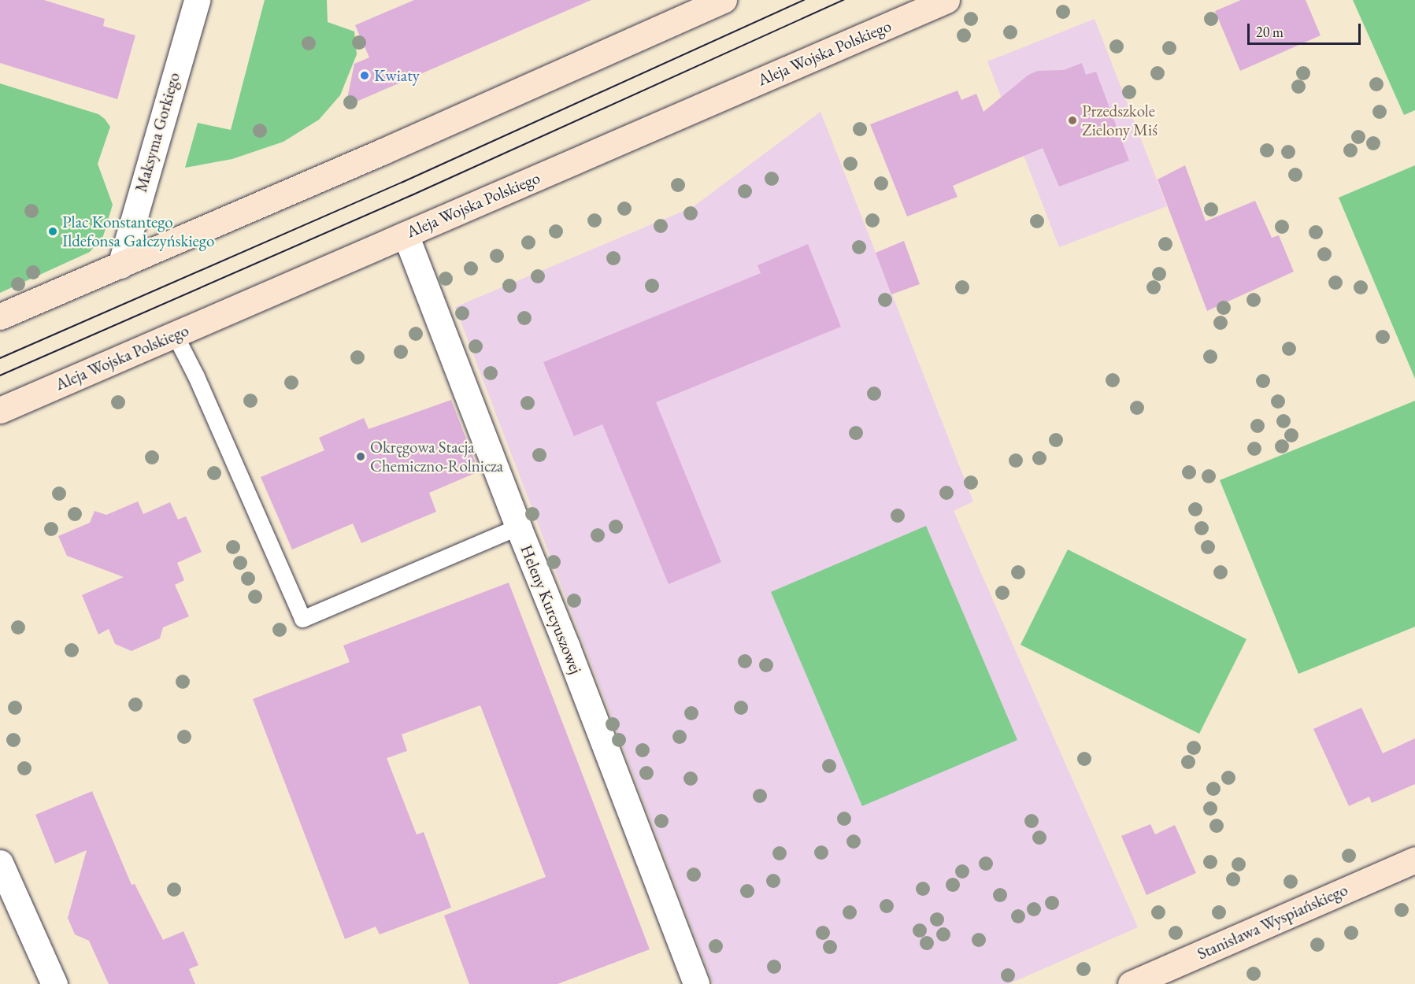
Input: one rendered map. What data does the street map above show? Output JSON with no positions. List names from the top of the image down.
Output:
{
  "streets": {
    "main road": ["Aleja Wojska Polskiego", "Stanisława Wyspiańskiego"],
    "street": ["Maksyma Gorkiego", "Heleny Kurcyuszowej"]
  },
  "crossings": [
    ["Aleja Wojska Polskiego", "Heleny Kurcyuszowej"]
  ],
  "places": [
    "Kwiaty",
    "Przedszkole Zielony Miś",
    "Plac Konstantego Ildefonsa Gałczyńskiego",
    "Okręgowa Stacja Chemiczno-Rolnicza"
  ],
  "scale_bar": "20 m"
}
